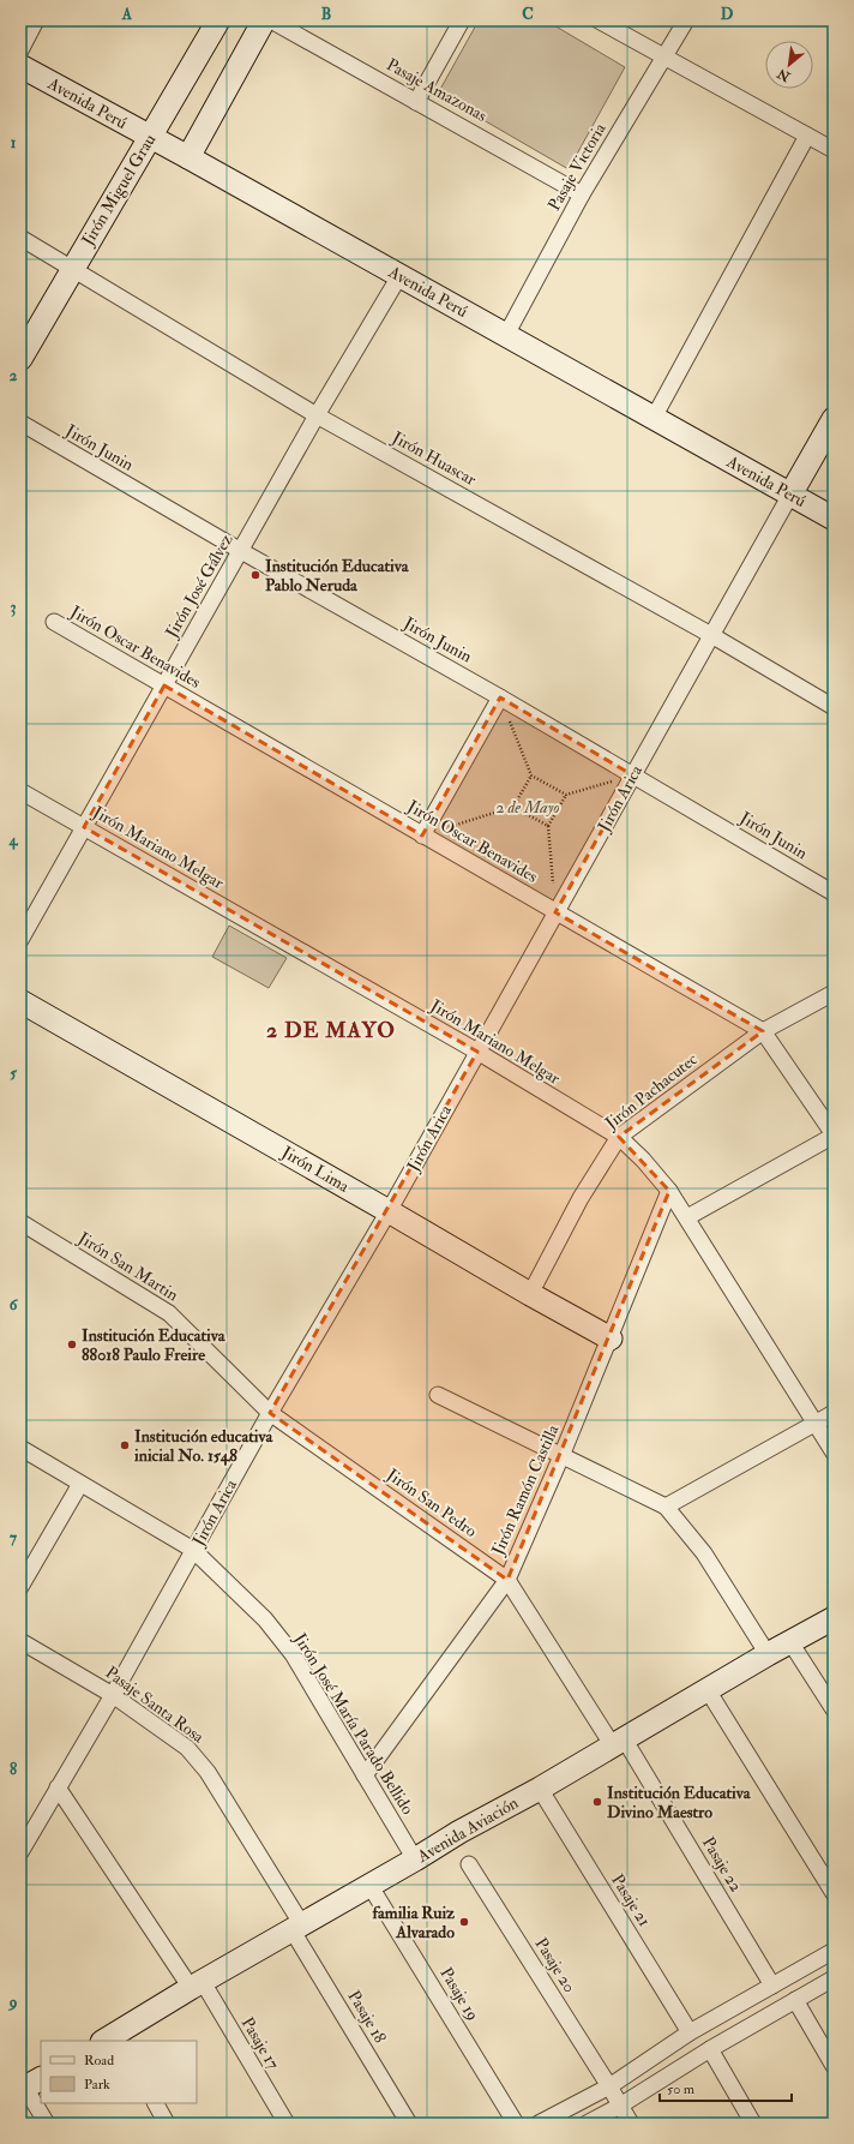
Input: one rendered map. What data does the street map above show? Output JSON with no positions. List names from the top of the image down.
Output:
{
  "streets": {
    "street": [
      "Pasaje Amazonas",
      "Avenida Perú",
      "Pasaje Victoria",
      "Jirón Miguel Grau",
      "Jirón Junin",
      "Jirón Huascar",
      "Jirón José Gálvez",
      "Jirón Oscar Benavides",
      "Jirón Arica",
      "Jirón Mariano Melgar",
      "Jirón Pachacutec",
      "Jirón Lima",
      "Jirón San Martin",
      "Jirón Ramón Castilla",
      "Jirón San Pedro",
      "Pasaje Santa Rosa",
      "Jirón José María Parado Bellido",
      "Avenida Aviación",
      "Pasaje 22",
      "Pasaje 21",
      "Pasaje 20",
      "Pasaje 19",
      "Pasaje 18",
      "Pasaje 17"
    ]
  },
  "crossings": [
    ["Pasaje Amazonas", "Pasaje Victoria"],
    ["Avenida Perú", "Pasaje Victoria"],
    ["Avenida Perú", "Jirón Miguel Grau"],
    ["Avenida Perú", "Jirón José Gálvez"],
    ["Avenida Perú", "Jirón Arica"],
    ["Jirón Miguel Grau", "Jirón Huascar"],
    ["Jirón Junin", "Jirón José Gálvez"],
    ["Jirón Junin", "Jirón Arica"],
    ["Jirón Huascar", "Jirón José Gálvez"],
    ["Jirón Huascar", "Jirón Arica"],
    ["Jirón José Gálvez", "Jirón Oscar Benavides"],
    ["Jirón José Gálvez", "Jirón Mariano Melgar"],
    ["Jirón Oscar Benavides", "Jirón Arica"],
    ["Jirón Oscar Benavides", "Jirón Pachacutec"],
    ["Jirón Arica", "Jirón Mariano Melgar"],
    ["Jirón Arica", "Jirón Lima"],
    ["Jirón Arica", "Jirón San Martin"],
    ["Jirón Arica", "Jirón San Pedro"],
    ["Jirón Arica", "Pasaje Santa Rosa"],
    ["Jirón Arica", "Jirón José María Parado Bellido"],
    ["Jirón Arica", "Pasaje 17"],
    ["Jirón Mariano Melgar", "Jirón Pachacutec"],
    ["Jirón Mariano Melgar", "Jirón Ramón Castilla"],
    ["Jirón Pachacutec", "Jirón Lima"],
    ["Jirón Lima", "Jirón Ramón Castilla"],
    ["Jirón San Martin", "Jirón San Pedro"],
    ["Jirón Ramón Castilla", "Jirón San Pedro"],
    ["Jirón Ramón Castilla", "Jirón José María Parado Bellido"],
    ["Jirón San Pedro", "Avenida Aviación"],
    ["Jirón San Pedro", "Pasaje 22"],
    ["Pasaje Santa Rosa", "Avenida Aviación"],
    ["Pasaje Santa Rosa", "Pasaje 18"],
    ["Jirón José María Parado Bellido", "Avenida Aviación"],
    ["Avenida Aviación", "Pasaje 22"],
    ["Avenida Aviación", "Pasaje 21"],
    ["Avenida Aviación", "Pasaje 19"],
    ["Avenida Aviación", "Pasaje 18"],
    ["Avenida Aviación", "Pasaje 17"]
  ],
  "districts": ["2 DE MAYO"],
  "parks": ["2 de Mayo"],
  "places": [
    "Institución Educativa Pablo Neruda",
    "Institución Educativa 88018 Paulo Freire",
    "Institución educativa inicial No. 1548",
    "Institución Educativa Divino Maestro",
    "familia Ruiz Alvarado"
  ],
  "legend": ["Road", "Park"],
  "scale_bar": "50 m",
  "north": "bottom left",
  "grid": {
    "columns": [
      "A",
      "B",
      "C",
      "D"
    ],
    "rows": [
      "1",
      "2",
      "3",
      "4",
      "5",
      "6",
      "7",
      "8",
      "9"
    ]
  }
}
